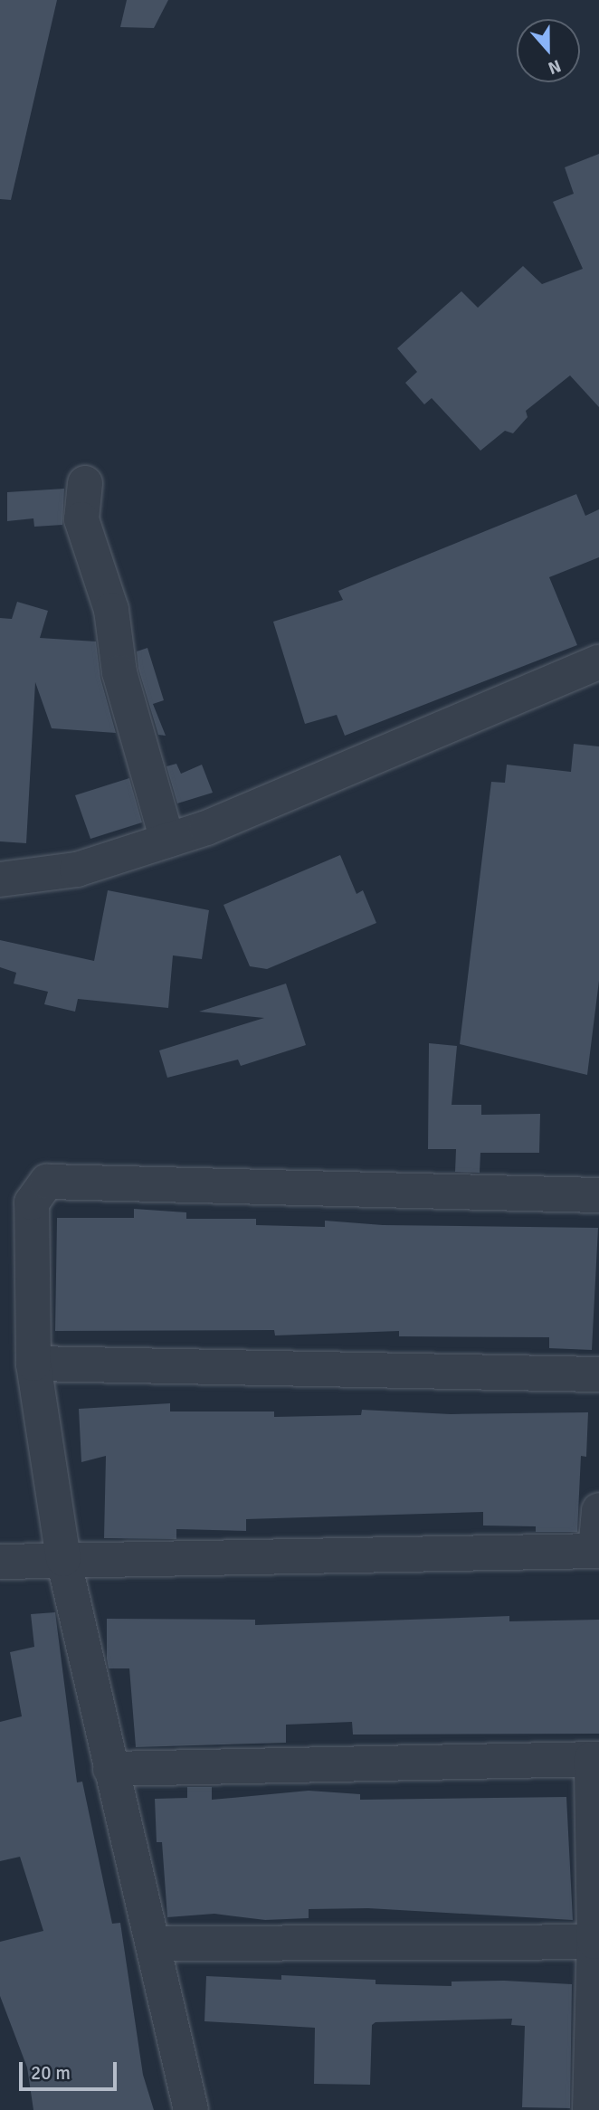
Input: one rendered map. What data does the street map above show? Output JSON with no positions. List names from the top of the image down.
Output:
{
  "scale_bar": "20 m",
  "north": "bottom"
}
